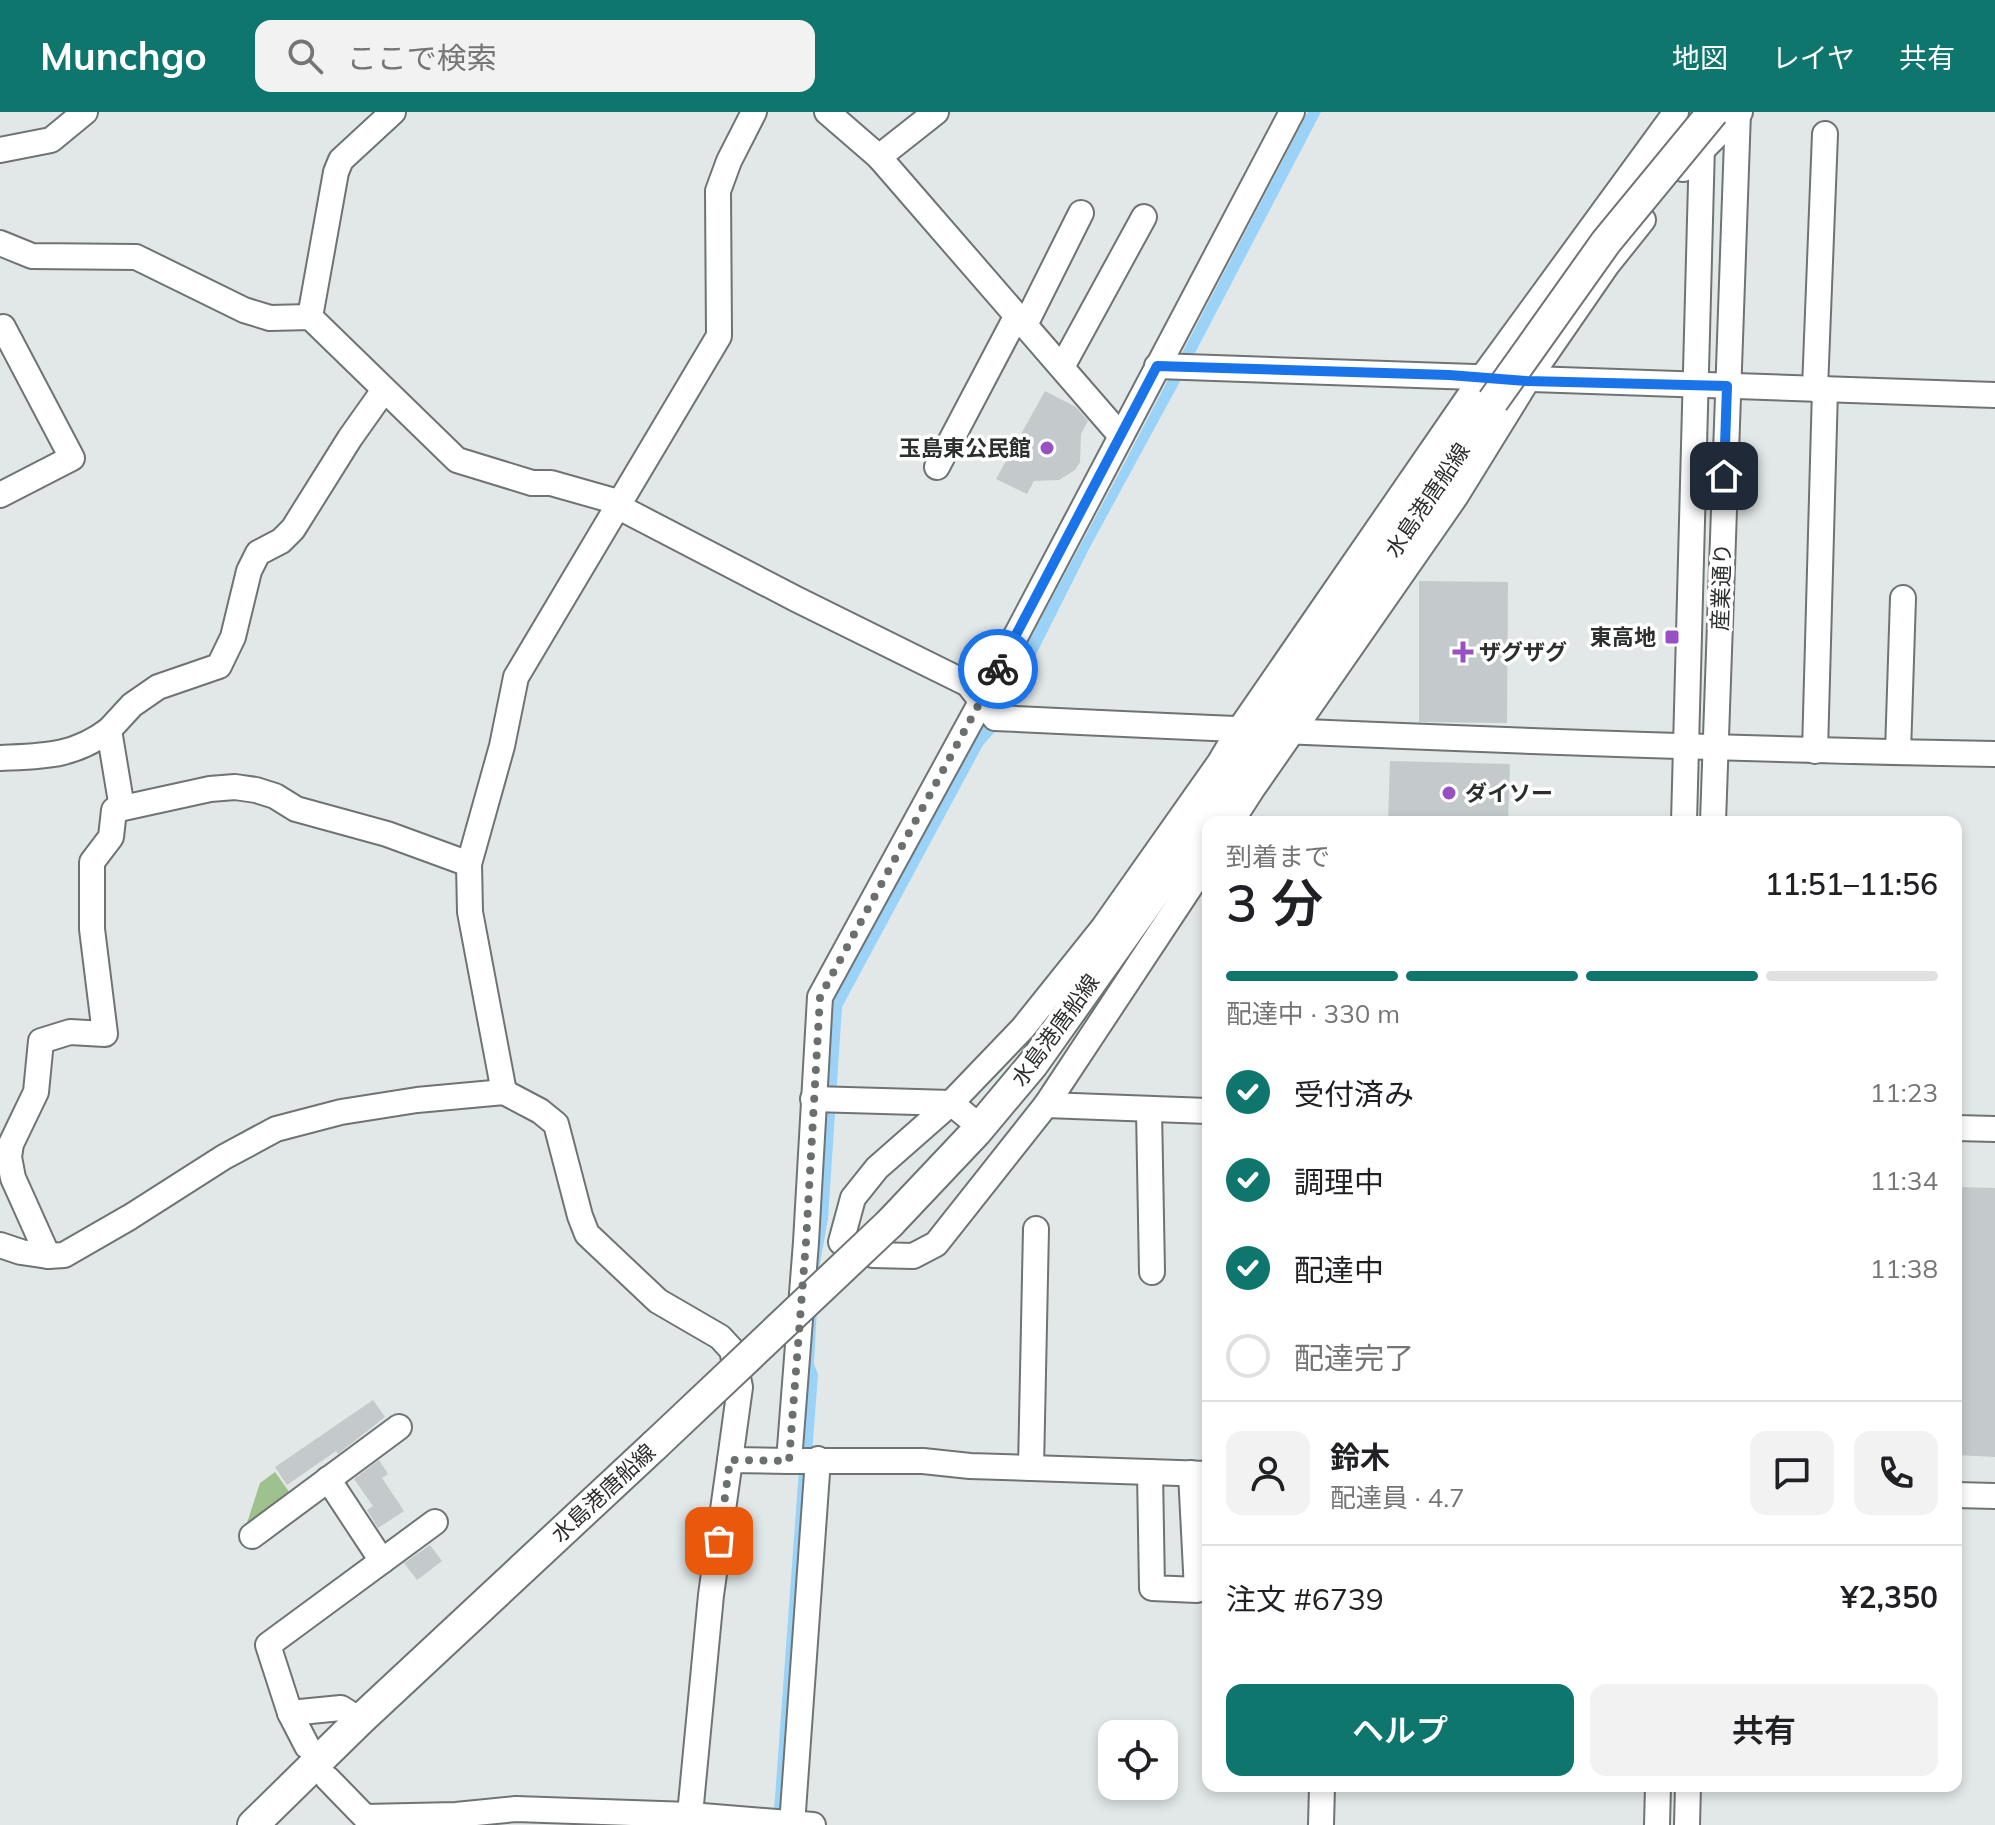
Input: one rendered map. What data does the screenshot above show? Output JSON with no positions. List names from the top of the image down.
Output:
{
  "streets": {
    "main road": ["水島港唐船線"],
    "street": ["産業通り"]
  },
  "crossings": [
    ["水島港唐船線", "産業通り"]
  ],
  "places": {
    "other": ["玉島東公民館", "ダイソー"],
    "transit": ["東高地"],
    "health": ["ザグザグ"]
  },
  "page": {
    "header": "Munchgo",
    "search": "ここで検索",
    "nav": ["地図", "レイヤ", "共有"],
    "heading": ["3 分", "到着まで", "11:51–11:56"],
    "panel": [
      "鈴木",
      "配達員 · 4.7",
      "注文 #6739",
      "¥2,350"
    ],
    "bar": "配達中 · 330 m",
    "list": [
      ["受付済み", "11:23"],
      ["調理中", "11:34"],
      ["配達中", "11:38"],
      "配達完了"
    ],
    "buttons": ["ヘルプ", "共有"]
  }
}
